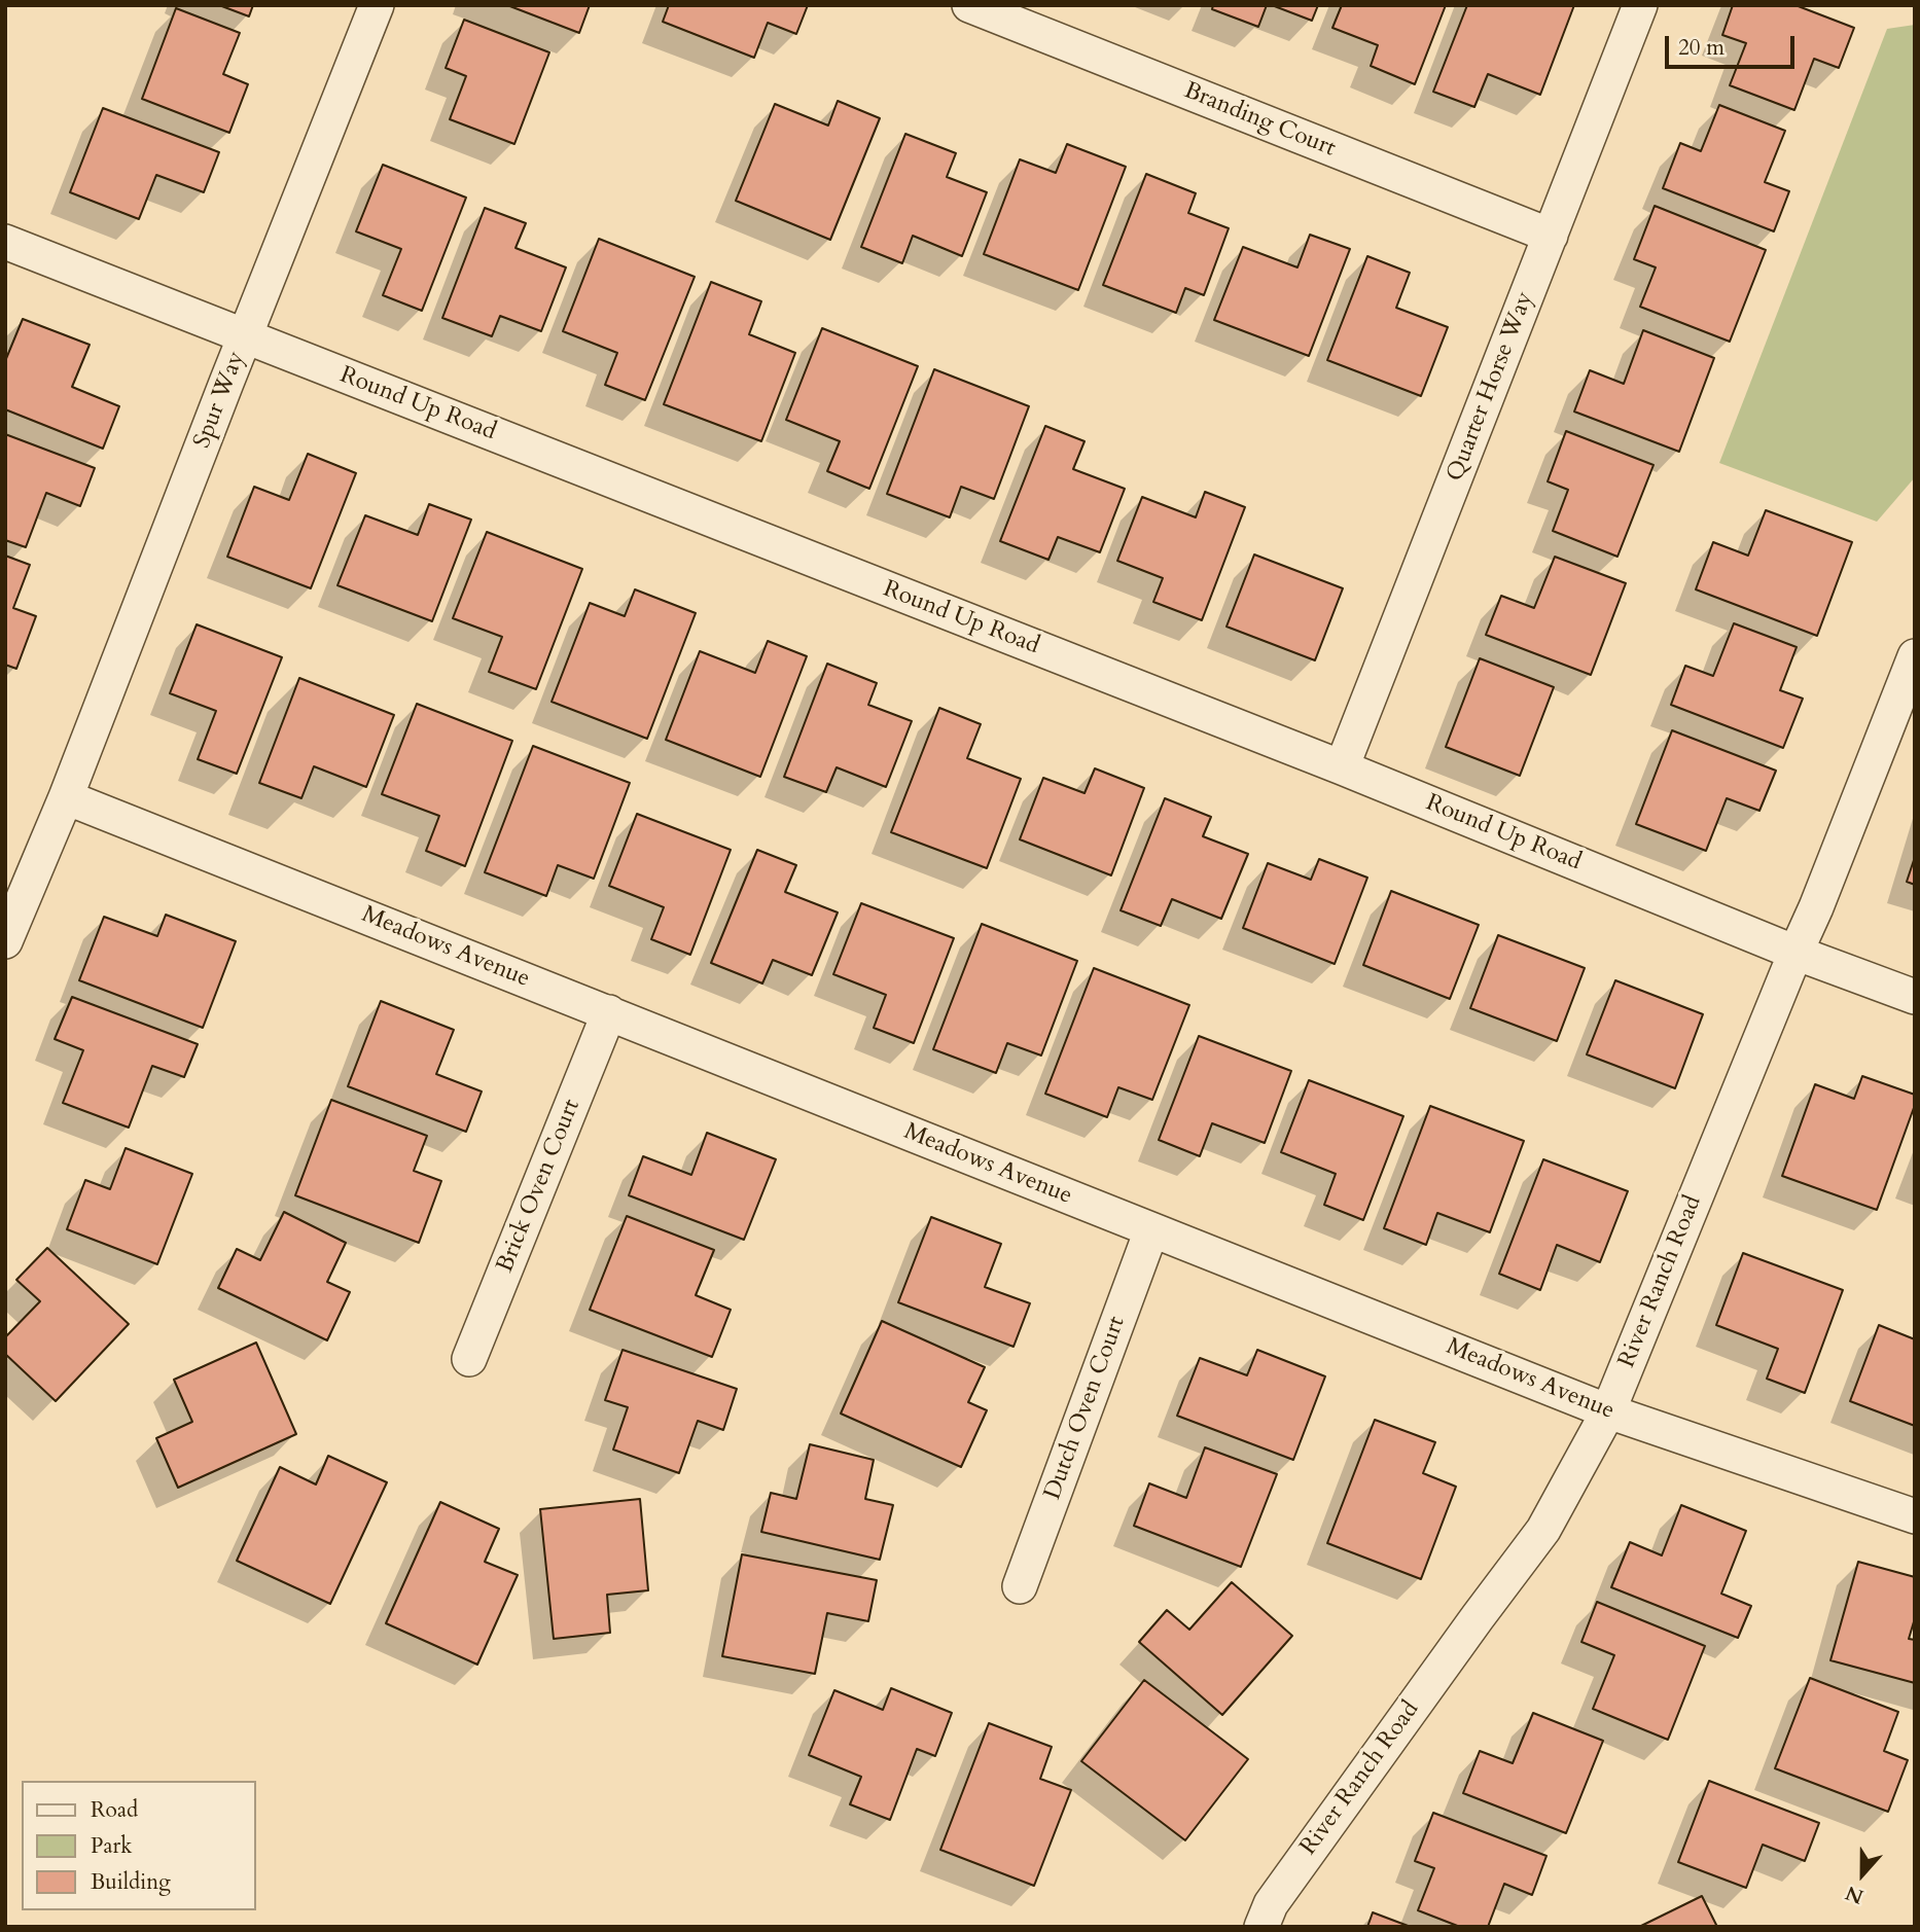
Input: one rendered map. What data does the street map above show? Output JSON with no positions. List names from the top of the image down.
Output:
{
  "streets": {
    "street": [
      "Branding Court",
      "Quarter Horse Way",
      "Spur Way",
      "Round Up Road",
      "Meadows Avenue",
      "Brick Oven Court",
      "River Ranch Road",
      "Dutch Oven Court"
    ]
  },
  "crossings": [
    ["Branding Court", "Quarter Horse Way"],
    ["Quarter Horse Way", "Round Up Road"],
    ["Spur Way", "Round Up Road"],
    ["Spur Way", "Meadows Avenue"],
    ["Round Up Road", "River Ranch Road"],
    ["Meadows Avenue", "Brick Oven Court"],
    ["Meadows Avenue", "River Ranch Road"],
    ["Meadows Avenue", "Dutch Oven Court"]
  ],
  "legend": ["Road", "Park", "Building"],
  "scale_bar": "20 m",
  "north": "bottom"
}
